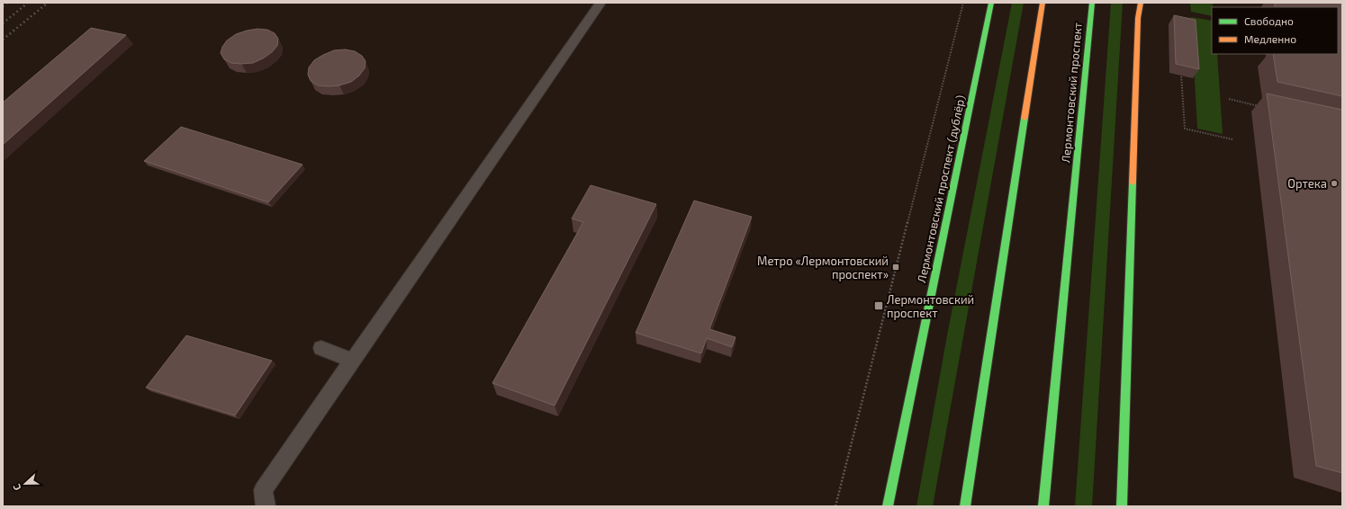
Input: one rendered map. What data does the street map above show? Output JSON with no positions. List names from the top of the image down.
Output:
{
  "streets": {
    "main road": ["Лермонтовский проспект", "Лермонтовский проспект (дублёр)"]
  },
  "places": {
    "other": ["Ортека"],
    "transit": ["Метро «Лермонтовский проспект»", "Лермонтовский проспект"]
  },
  "legend": ["Свободно", "Медленно"],
  "north": "left"
}
